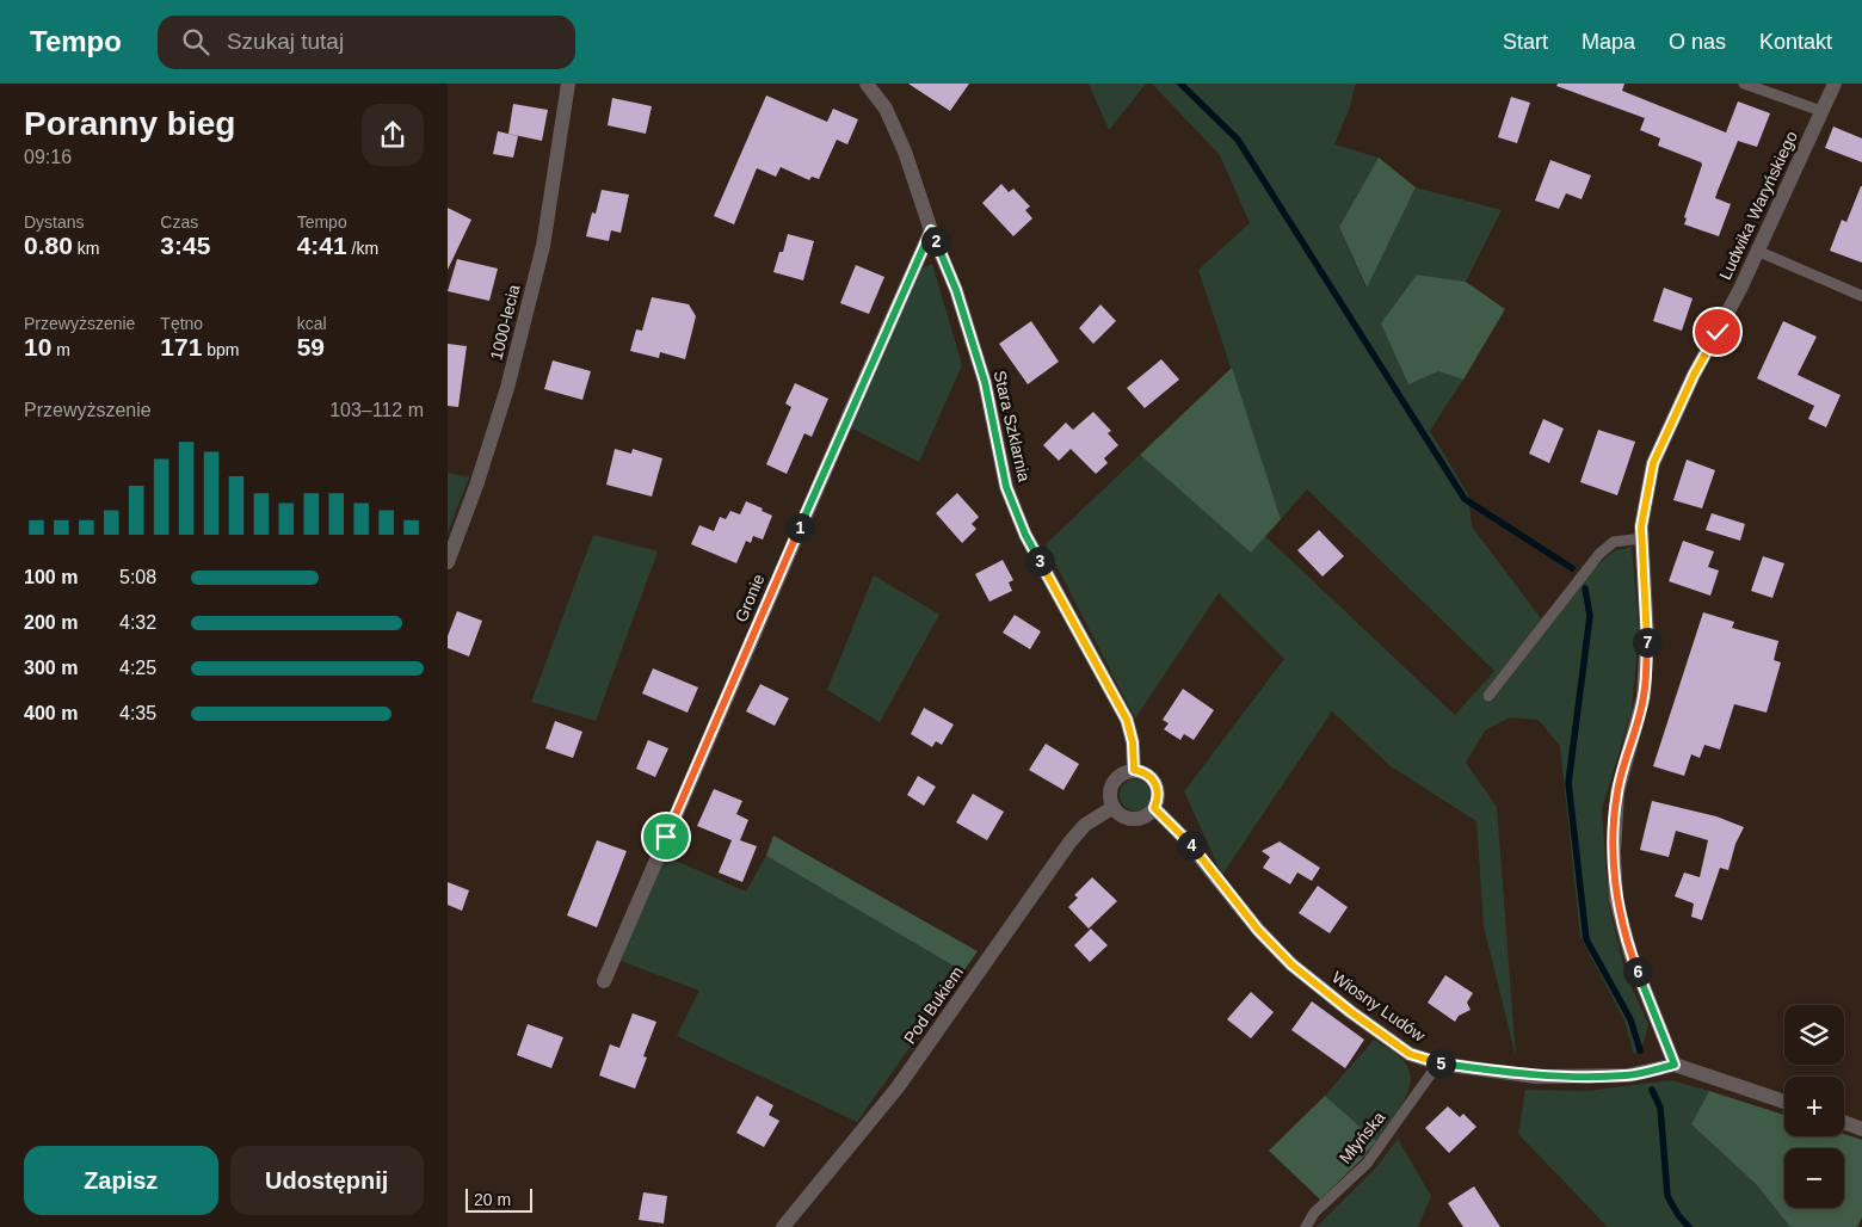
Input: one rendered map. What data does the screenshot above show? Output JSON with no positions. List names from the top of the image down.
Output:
{
  "streets": {
    "street": [
      "Ludwika Waryńskiego",
      "1000-lecia",
      "Stara Szklarnia",
      "Gronie",
      "Pod Bukiem",
      "Wiosny Ludów"
    ],
    "lane": ["Młyńska"]
  },
  "crossings": [
    ["Ludwika Waryńskiego", "Wiosny Ludów"],
    ["Stara Szklarnia", "Gronie"],
    ["Stara Szklarnia", "Pod Bukiem"],
    ["Stara Szklarnia", "Wiosny Ludów"],
    ["Pod Bukiem", "Wiosny Ludów"],
    ["Wiosny Ludów", "Młyńska"]
  ],
  "scale_bar": "20 m",
  "page": {
    "header": "Tempo",
    "search": "Szukaj tutaj",
    "nav": [
      "Start",
      "Mapa",
      "O nas",
      "Kontakt"
    ],
    "heading": ["Poranny bieg", "09:16"],
    "stats": [
      ["Dystans", "0.80 km"],
      ["Czas", "3:45"],
      ["Tempo", "4:41 /km"],
      ["Przewyższenie", "10 m"],
      ["Tętno", "171 bpm"],
      ["kcal", "59"]
    ],
    "pins": [
      "2",
      "1",
      "3",
      "7",
      "4",
      "6",
      "5"
    ],
    "chart": ["Przewyższenie", "103–112 m"],
    "list": [
      {
        "name": "100 m",
        "note": "5:08"
      },
      {
        "name": "200 m",
        "note": "4:32"
      },
      {
        "name": "300 m",
        "note": "4:25"
      },
      {
        "name": "400 m",
        "note": "4:35"
      }
    ],
    "map_buttons": ["+", "−"],
    "buttons": ["Zapisz", "Udostępnij"],
    "scale": "20 m"
  }
}
